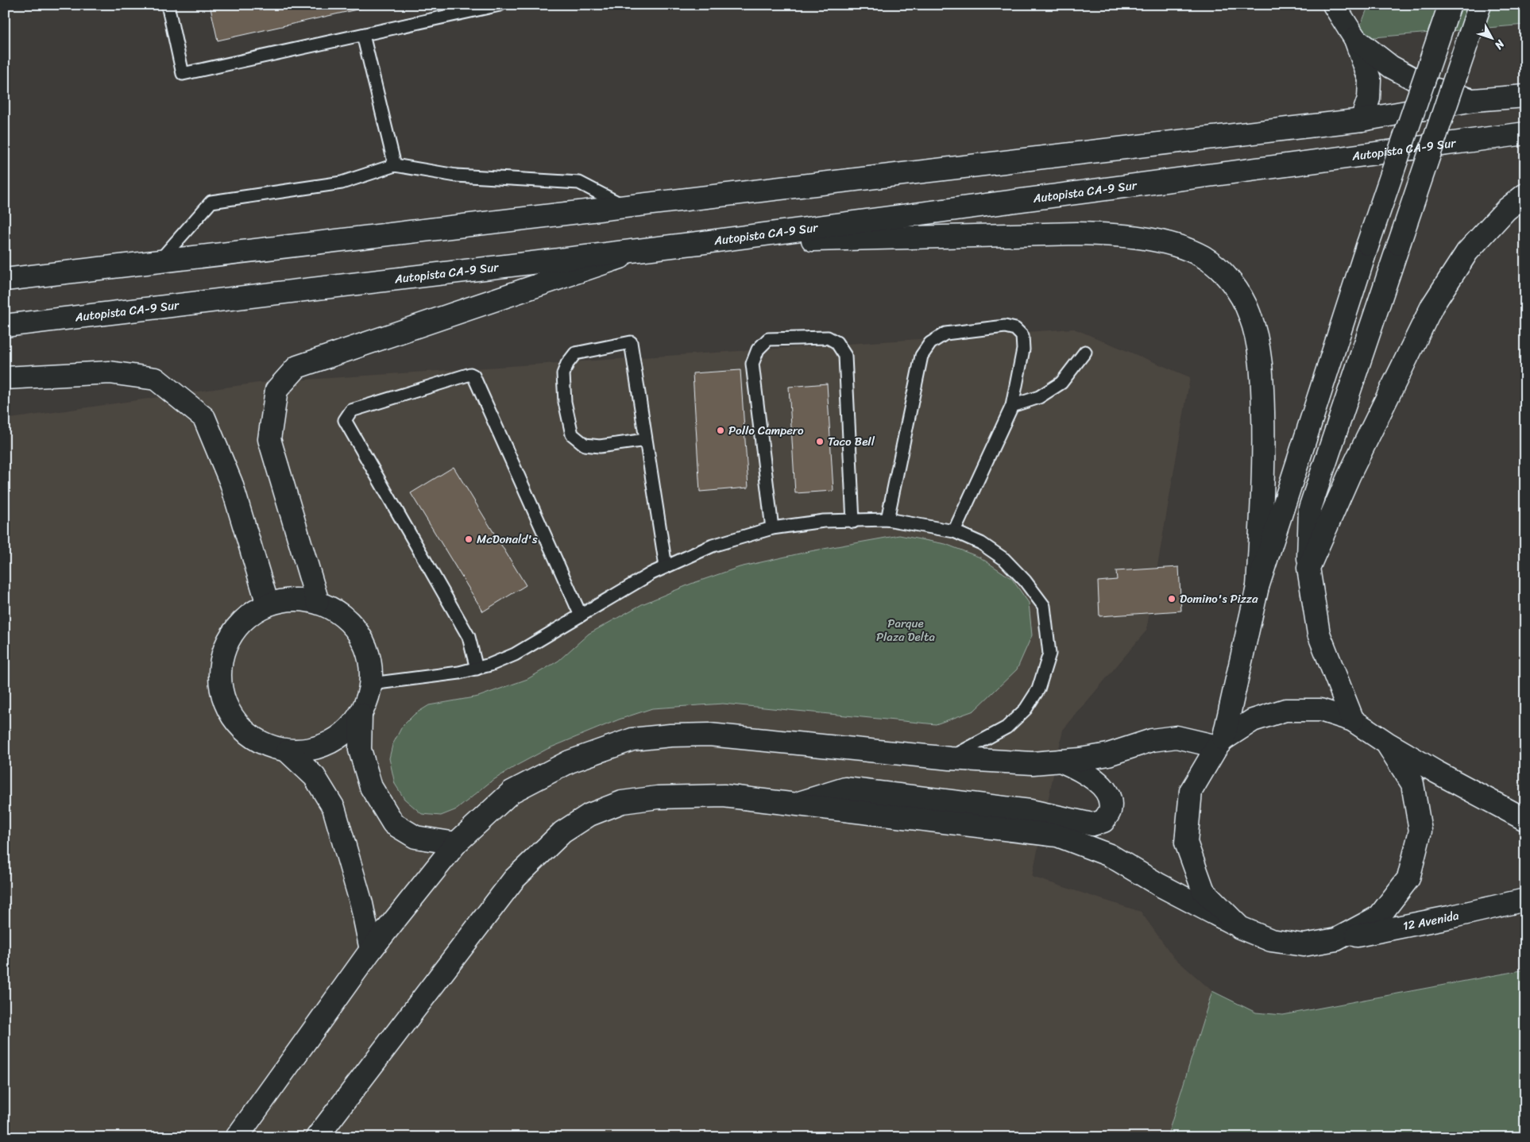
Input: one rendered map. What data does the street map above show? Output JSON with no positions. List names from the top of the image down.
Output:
{
  "streets": {
    "main road": ["Autopista CA-9 Sur", "12 Avenida"]
  },
  "parks": ["Parque Plaza Delta"],
  "places": [
    "Pollo Campero",
    "Taco Bell",
    "McDonald's",
    "Domino's Pizza"
  ],
  "north": "bottom right"
}
